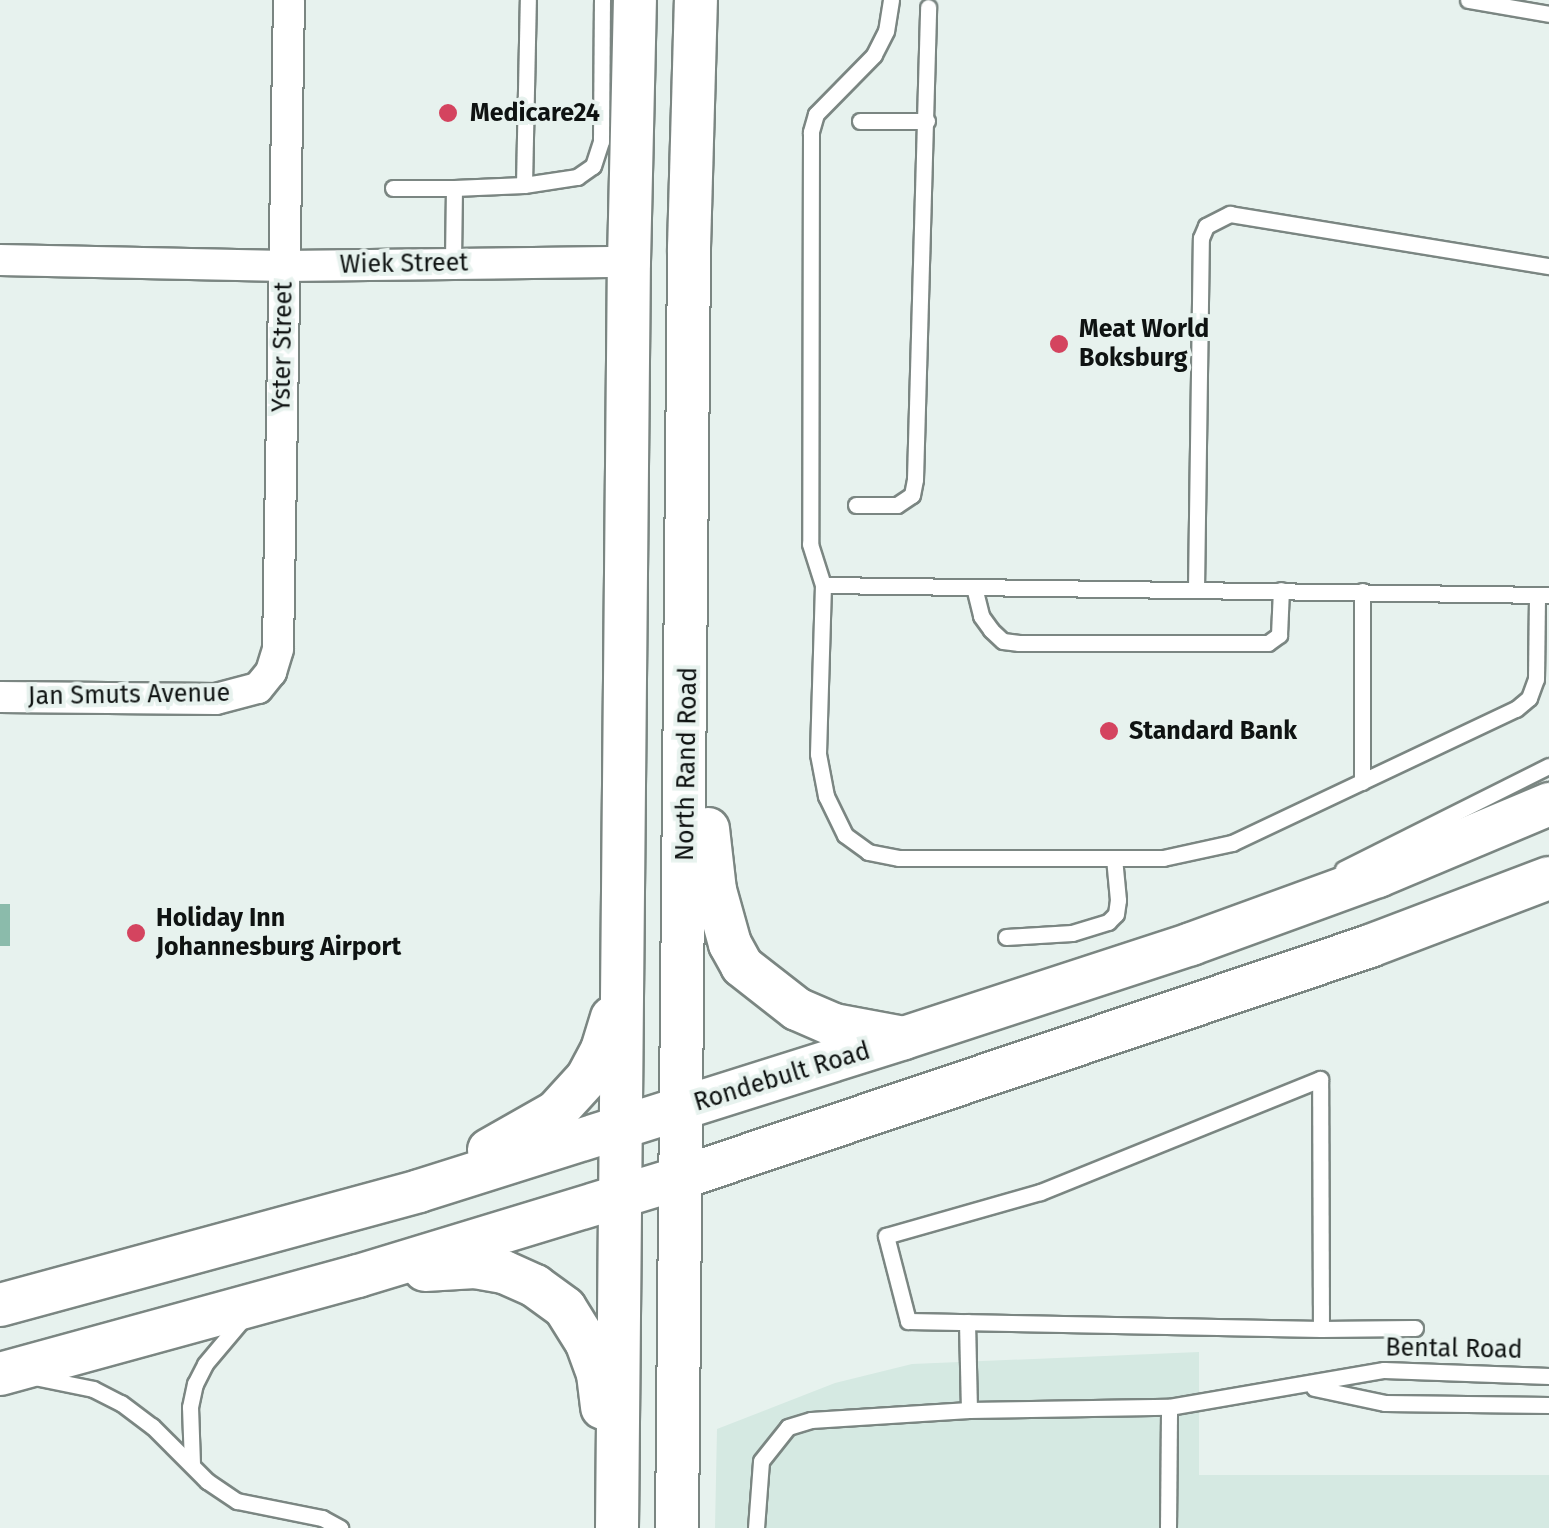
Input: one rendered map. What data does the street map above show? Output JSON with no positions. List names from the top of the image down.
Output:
{
  "streets": {
    "main road": ["North Rand Road", "Rondebult Road"],
    "street": ["Wiek Street", "Yster Street", "Jan Smuts Avenue"],
    "lane": ["Bental Road"]
  },
  "crossings": [
    ["Wiek Street", "Yster Street"],
    ["Yster Street", "Jan Smuts Avenue"],
    ["North Rand Road", "Rondebult Road"]
  ],
  "places": [
    "Medicare24",
    "Meat World Boksburg",
    "Standard Bank",
    "Holiday Inn Johannesburg Airport"
  ]
}
